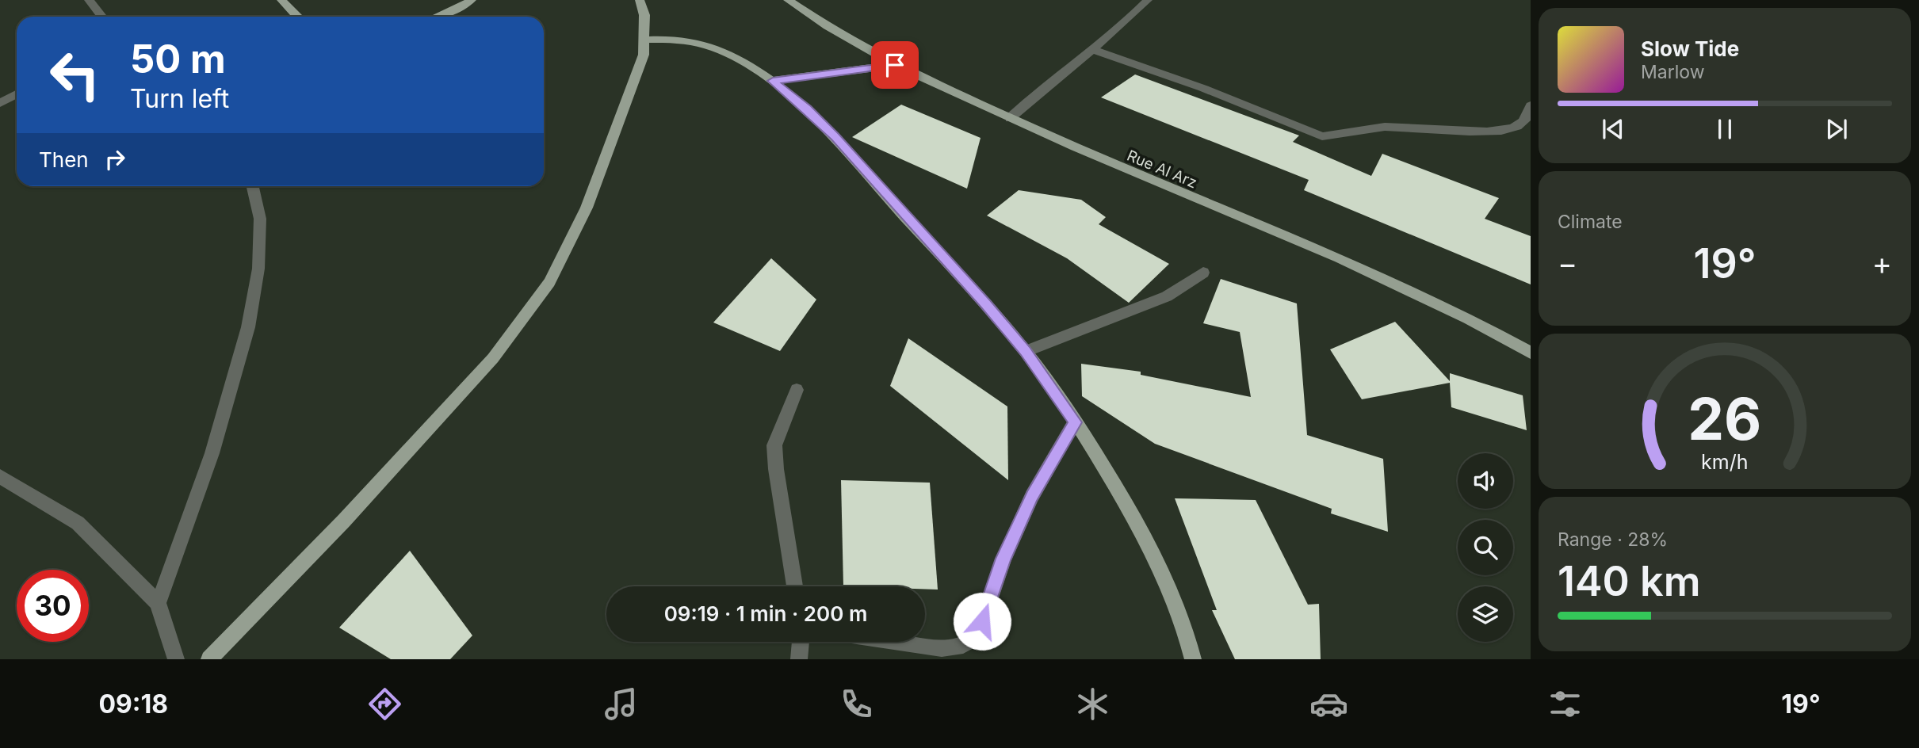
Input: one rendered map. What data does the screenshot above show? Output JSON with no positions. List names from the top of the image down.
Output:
{
  "streets": {
    "main road": ["Rue Al Arz"]
  },
  "page": {
    "turn": ["50 m", "Turn left"],
    "song": ["Slow Tide", "Marlow"],
    "then": "Then",
    "tile": [
      "Climate",
      ["Range · 28%", "140 km"]
    ],
    "heat": ["−", "19°", "+"],
    "limit": "30",
    "trip": "09:19 · 1 min · 200 m",
    "tabs": ["09:18", "19°"],
    "gauge": ["26", "km/h"]
  }
}
